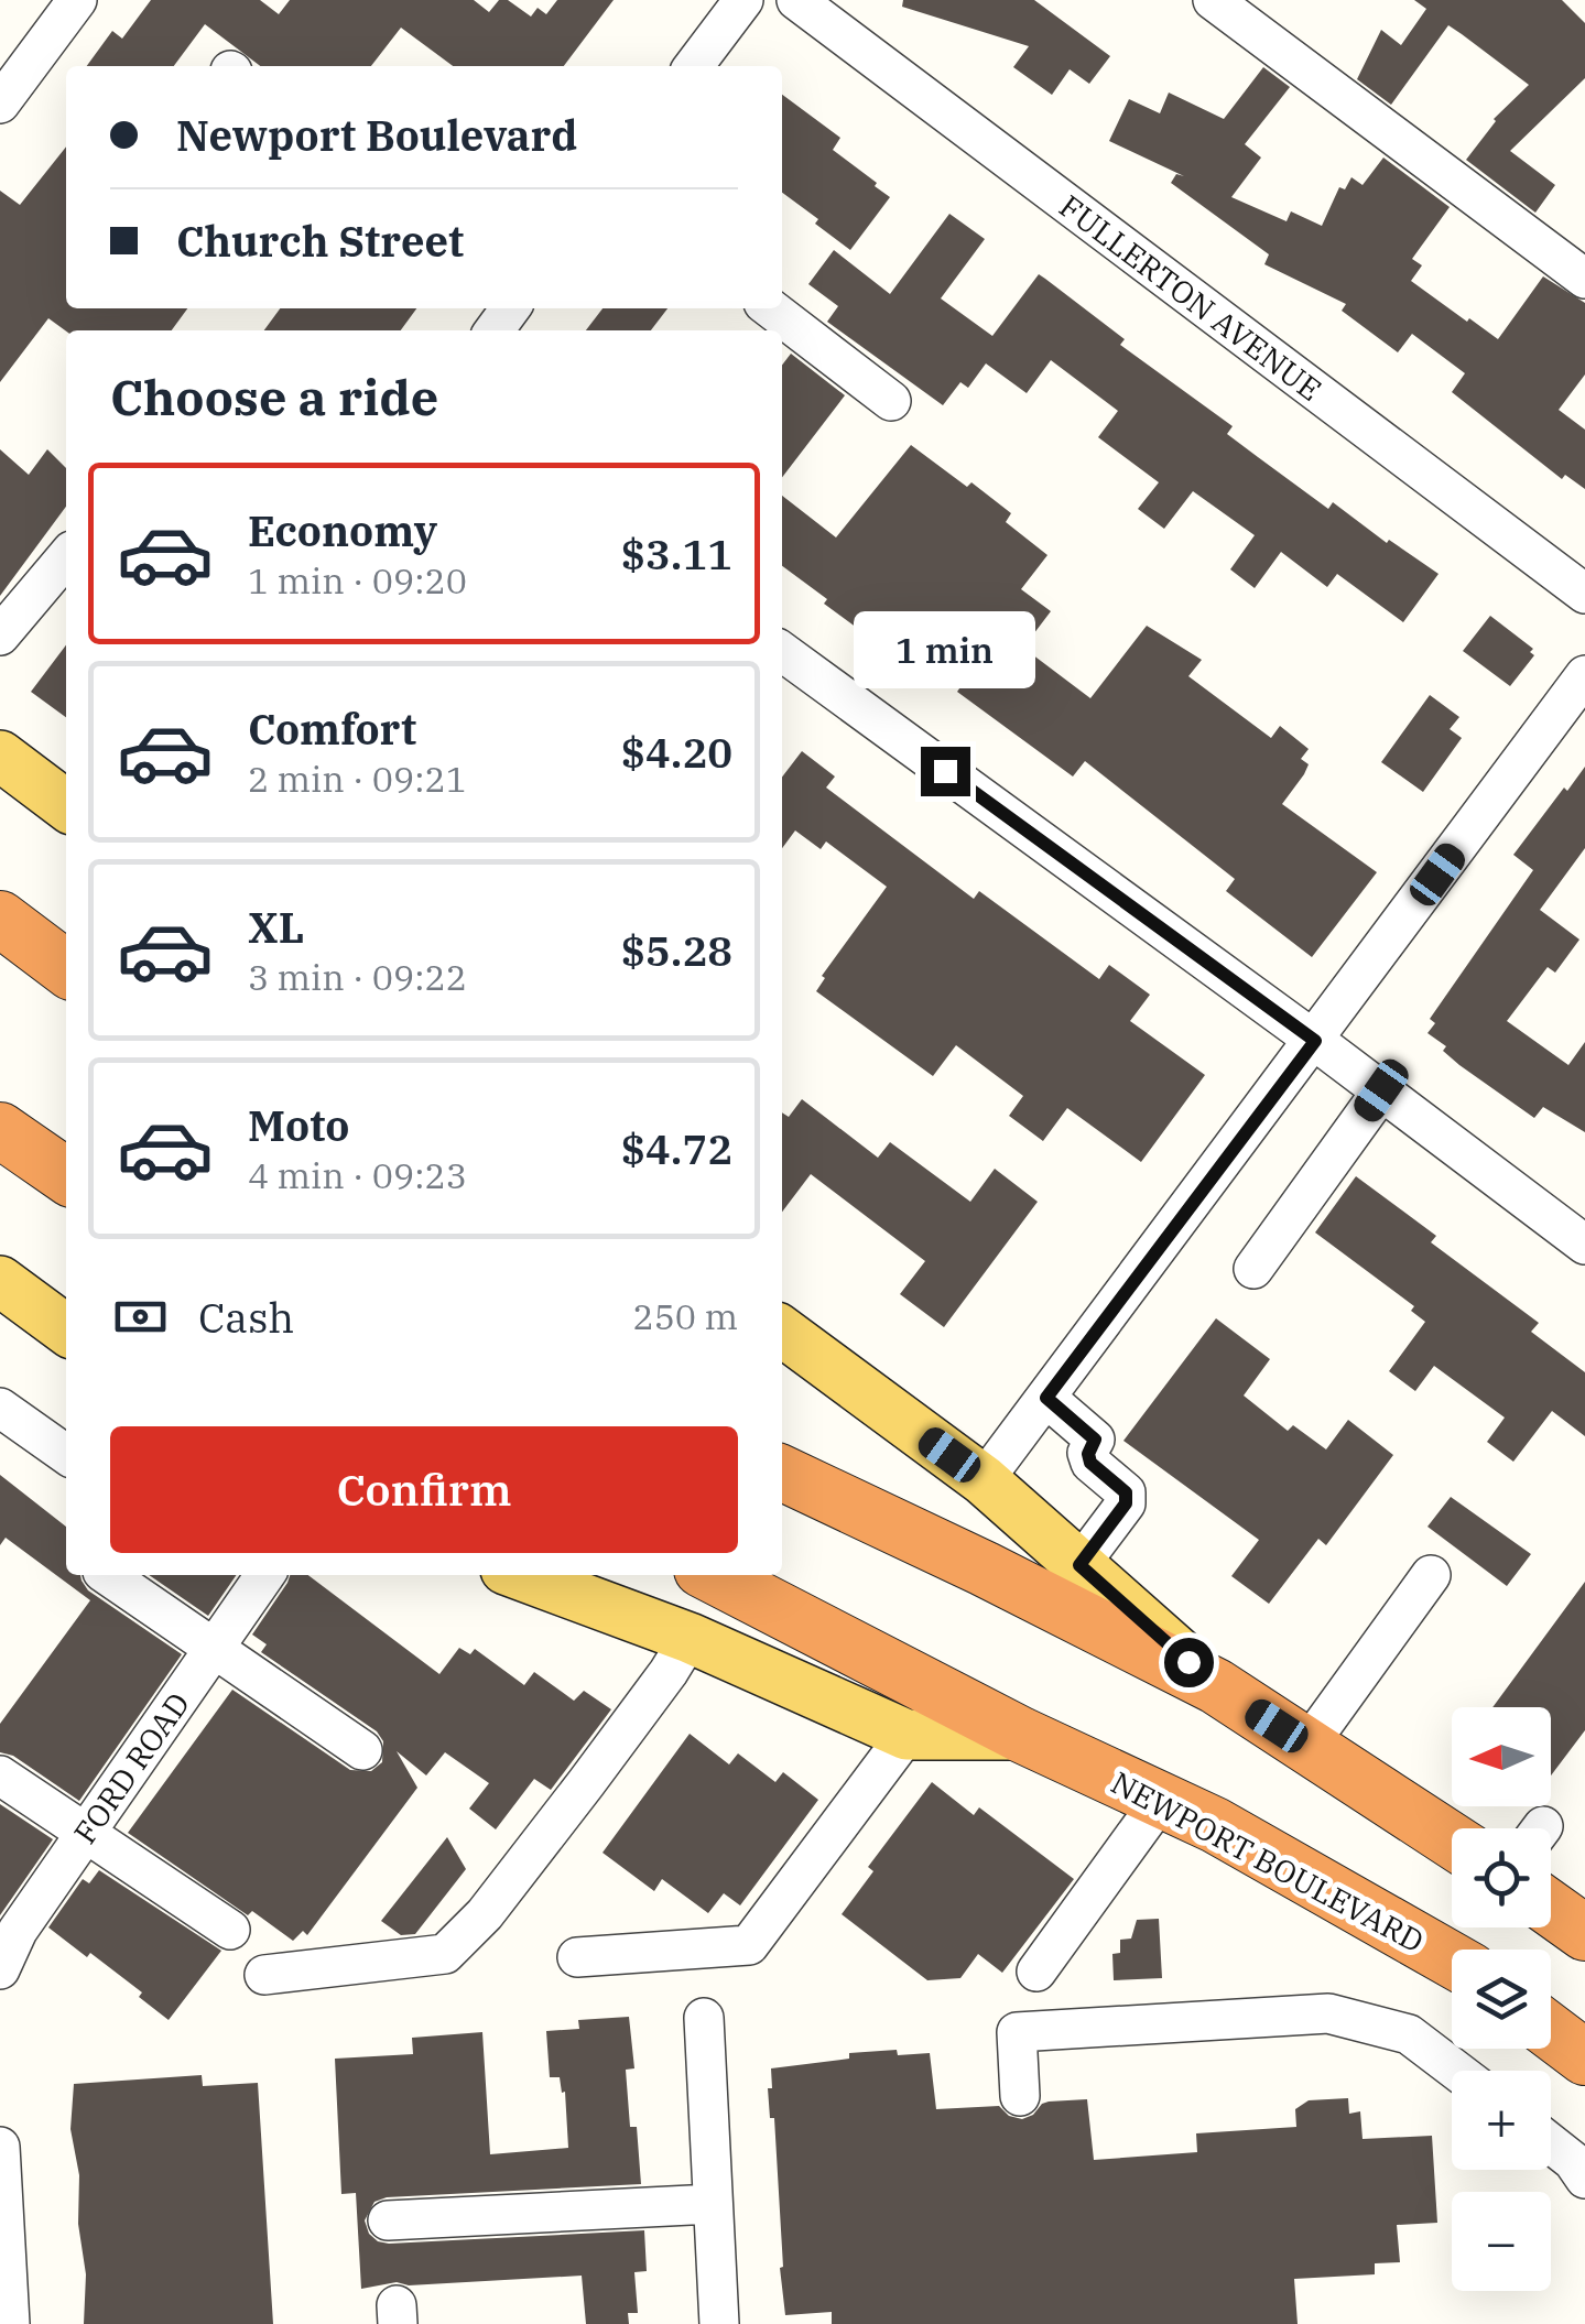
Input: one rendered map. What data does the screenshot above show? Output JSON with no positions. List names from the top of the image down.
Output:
{
  "streets": {
    "highway": ["NEWPORT BOULEVARD"],
    "street": ["FULLERTON AVENUE", "FORD ROAD"]
  },
  "north": "left",
  "page": {
    "banner": ["Newport Boulevard", "Church Street"],
    "heading": "Choose a ride",
    "list": [
      {
        "name": "Economy",
        "note": "1 min · 09:20",
        "value": "$3.11"
      },
      {
        "name": "Comfort",
        "note": "2 min · 09:21",
        "value": "$4.20"
      },
      {
        "name": "XL",
        "note": "3 min · 09:22",
        "value": "$5.28"
      },
      {
        "name": "Moto",
        "note": "4 min · 09:23",
        "value": "$4.72"
      }
    ],
    "bubble": "1 min",
    "pay": ["Cash", "250 m"],
    "buttons": "Confirm",
    "map_buttons": ["+", "−"]
  }
}
